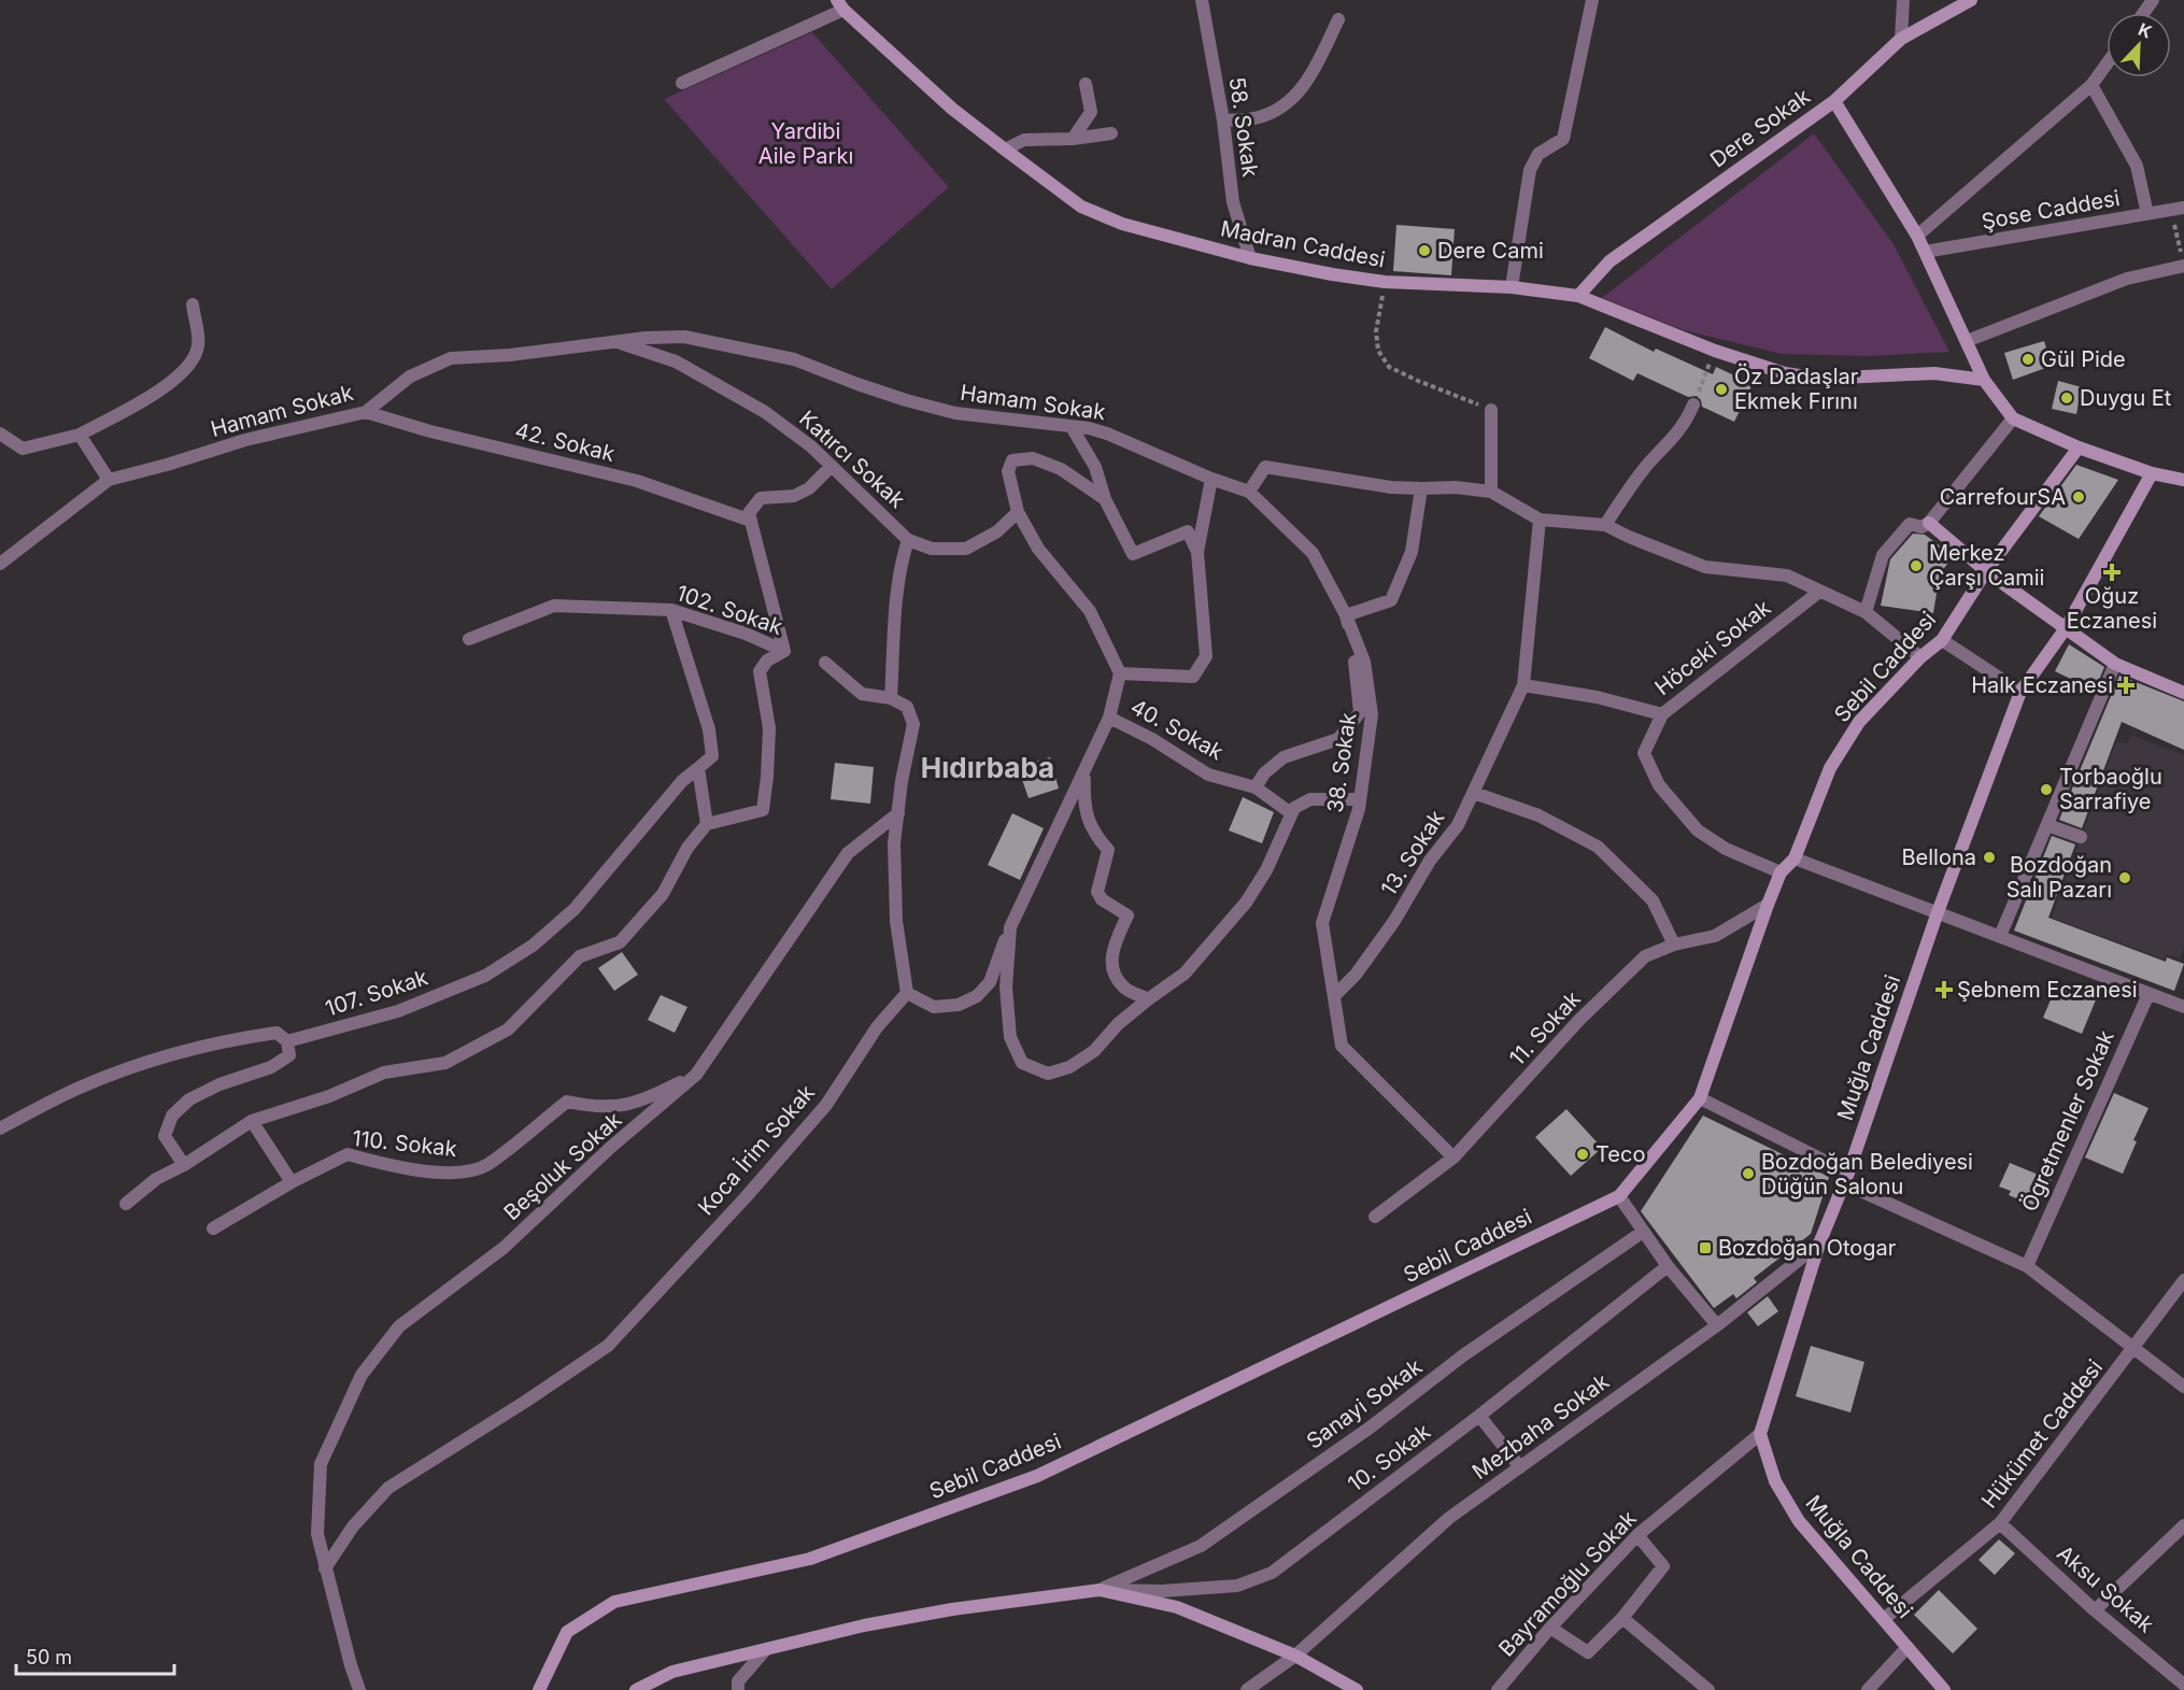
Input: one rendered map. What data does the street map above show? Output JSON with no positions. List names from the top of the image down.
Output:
{
  "streets": {
    "street": [
      "58. Sokak",
      "Dere Sokak",
      "Şose Caddesi",
      "Madran Caddesi",
      "Hamam Sokak",
      "42. Sokak",
      "Katırcı Sokak",
      "102. Sokak",
      "Höceki Sokak",
      "Sebil Caddesi",
      "40. Sokak",
      "38. Sokak",
      "13. Sokak",
      "107. Sokak",
      "11. Sokak",
      "Muğla Caddesi",
      "Ögretmenler Sokak",
      "110. Sokak",
      "Koca İrim Sokak",
      "Beşoluk Sokak",
      "Sanayi Sokak",
      "Mezbaha Sokak",
      "Hükümet Caddesi",
      "10. Sokak",
      "Bayramoğlu Sokak",
      "Aksu Sokak"
    ]
  },
  "crossings": [
    ["58. Sokak", "Madran Caddesi"],
    ["Dere Sokak", "Madran Caddesi"],
    ["Hamam Sokak", "42. Sokak"],
    ["Hamam Sokak", "Katırcı Sokak"],
    ["Hamam Sokak", "38. Sokak"],
    ["Höceki Sokak", "Sebil Caddesi"],
    ["Sebil Caddesi", "11. Sokak"],
    ["38. Sokak", "13. Sokak"],
    ["Muğla Caddesi", "Mezbaha Sokak"],
    ["Muğla Caddesi", "Hükümet Caddesi"],
    ["Muğla Caddesi", "Bayramoğlu Sokak"],
    ["110. Sokak", "Beşoluk Sokak"],
    ["Koca İrim Sokak", "Beşoluk Sokak"],
    ["Sanayi Sokak", "10. Sokak"],
    ["Hükümet Caddesi", "Aksu Sokak"]
  ],
  "districts": ["Hıdırbaba"],
  "parks": ["Yardibi Aile Parkı"],
  "places": {
    "other": [
      "Dere Cami",
      "Gül Pide",
      "Öz Dadaşlar Ekmek Fırını",
      "Duygu Et",
      "CarrefourSA",
      "Merkez Çarşı Camii",
      "Torbaoğlu Sarrafiye",
      "Bellona",
      "Bozdoğan Salı Pazarı",
      "Teco",
      "Bozdoğan Belediyesi Düğün Salonu"
    ],
    "health": ["Oğuz Eczanesi", "Halk Eczanesi", "Şebnem Eczanesi"],
    "transit": ["Bozdoğan Otogar"]
  },
  "scale_bar": "50 m",
  "north": "top right"
}
